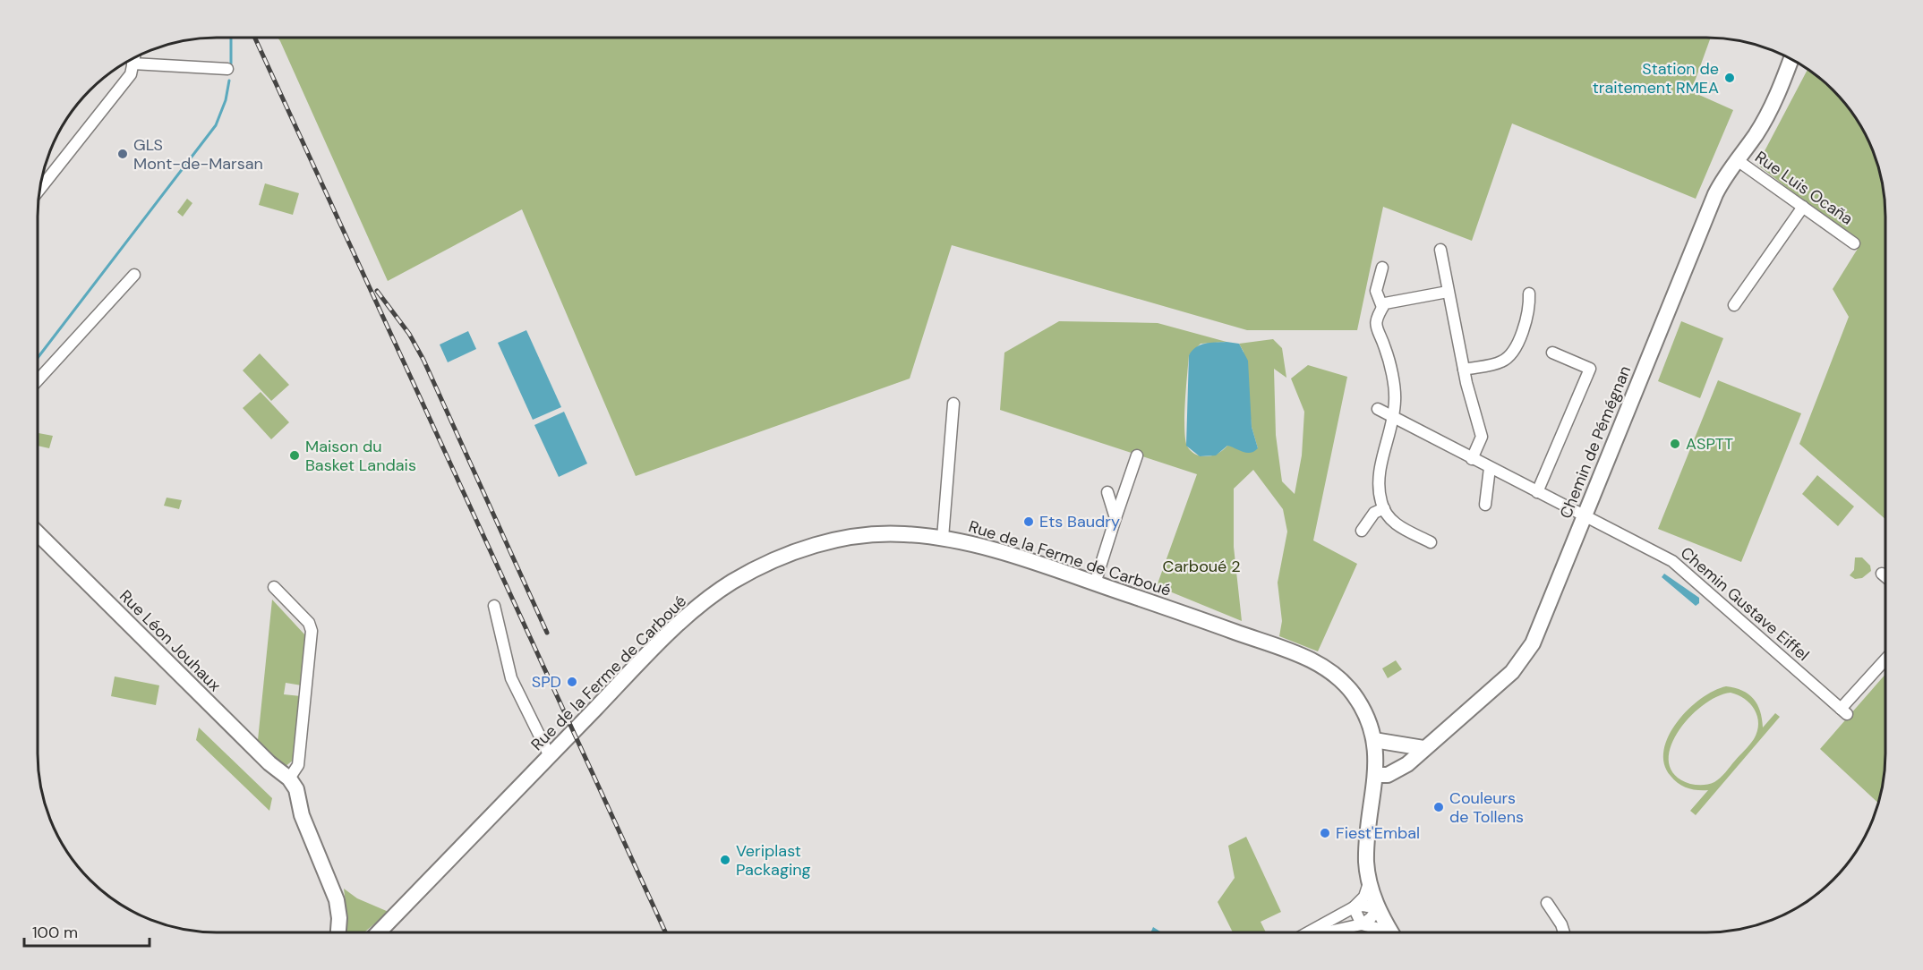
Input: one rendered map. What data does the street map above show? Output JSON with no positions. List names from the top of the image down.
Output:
{
  "streets": {
    "street": [
      "Rue Luis Ocaña",
      "Chemin de Pémégnan",
      "Rue de la Ferme de Carboué",
      "Chemin Gustave Eiffel",
      "Rue Léon Jouhaux"
    ]
  },
  "crossings": [
    ["Rue Luis Ocaña", "Chemin de Pémégnan"],
    ["Chemin de Pémégnan", "Rue de la Ferme de Carboué"],
    ["Chemin de Pémégnan", "Chemin Gustave Eiffel"]
  ],
  "parks": ["Carboué 2"],
  "places": [
    "Station de traitement RMEA",
    "GLS Mont-de-Marsan",
    "ASPTT",
    "Maison du Basket Landais",
    "Ets Baudry",
    "SPD",
    "Couleurs de Tollens",
    "Fiest'Embal",
    "Veriplast Packaging"
  ],
  "scale_bar": "100 m"
}
